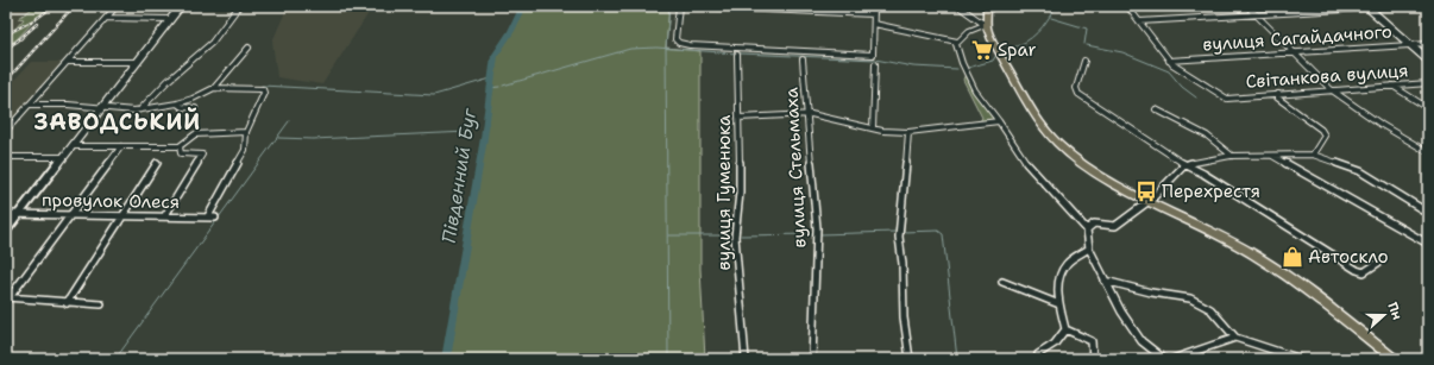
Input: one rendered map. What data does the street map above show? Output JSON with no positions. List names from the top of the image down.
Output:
{
  "streets": {
    "street": [
      "вулиця Сагайдачного",
      "Світанкова вулиця",
      "вулиця Стельмаха",
      "вулиця Гуменюка",
      "провулок Олеся"
    ]
  },
  "crossings": [
    ["вулиця Сагайдачного", "Світанкова вулиця"]
  ],
  "districts": ["ЗАВОДСЬКИЙ"],
  "water": ["Південний Буг"],
  "places": {
    "supermarket": ["Spar"],
    "bus stop": ["Перехрестя"],
    "shop": ["Автоскло"]
  },
  "north": "right"
}
